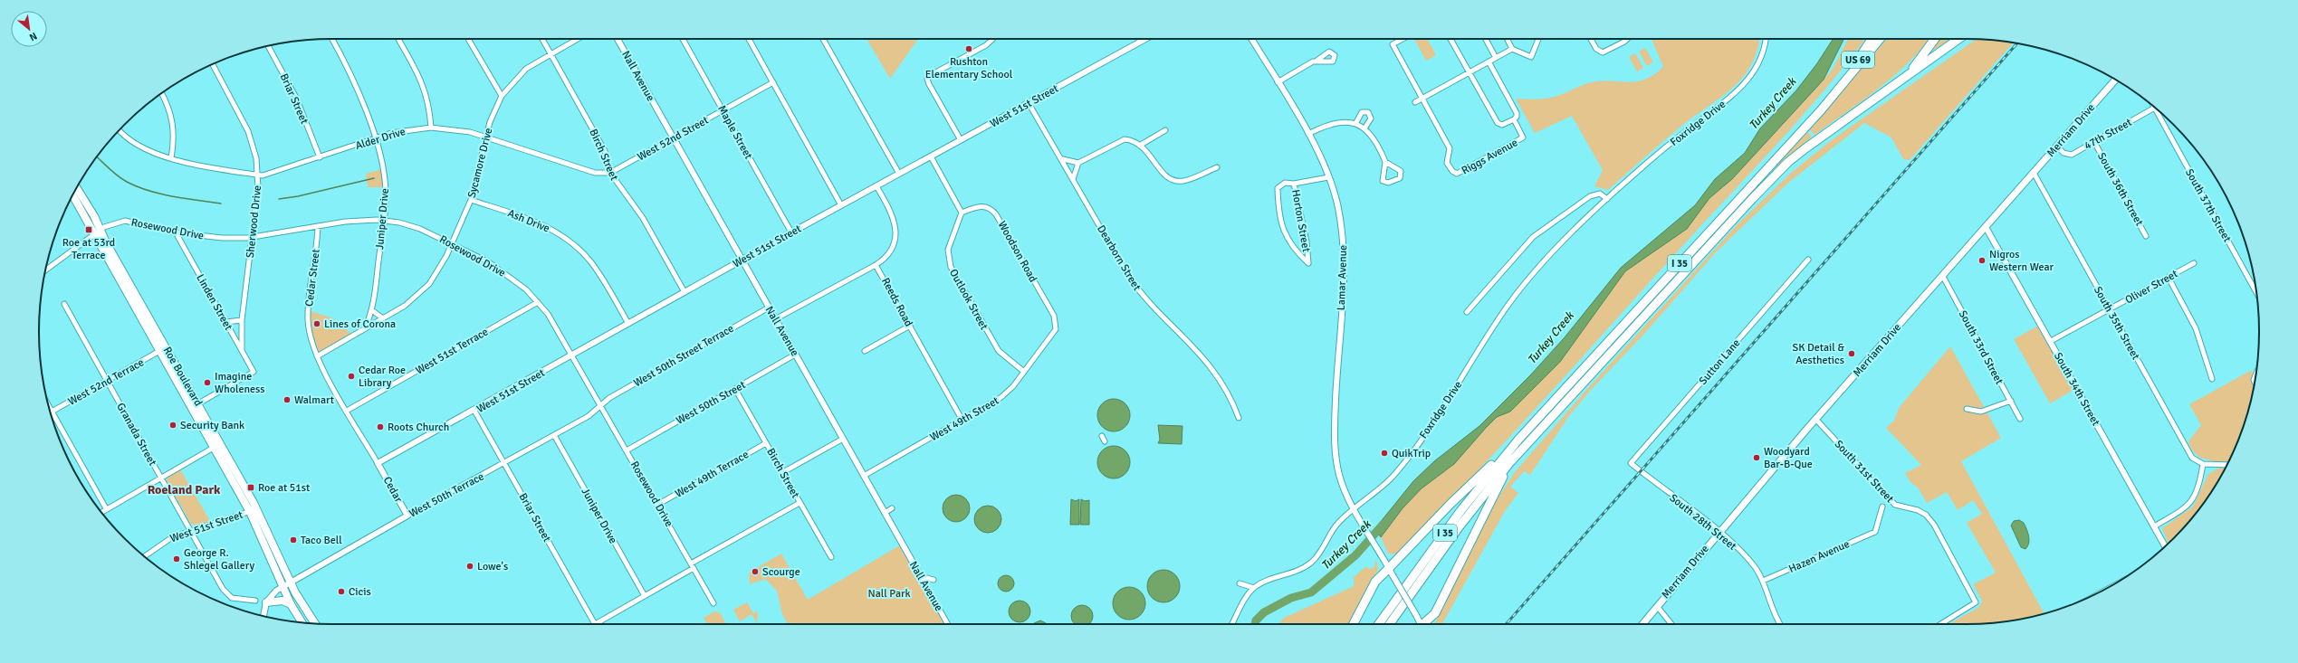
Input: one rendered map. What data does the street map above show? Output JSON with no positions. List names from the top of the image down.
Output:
{
  "streets": {
    "highway": ["US 69", "I 35"],
    "main road": ["Merriam Drive", "Roe Boulevard"],
    "street": [
      "Nall Avenue",
      "Briar Street",
      "West 51st Street",
      "Foxridge Drive",
      "Maple Street",
      "47th Street",
      "Alder Drive",
      "West 52nd Street",
      "Birch Street",
      "Riggs Avenue",
      "Sycamore Drive",
      "South 36th Street",
      "South 37th Street",
      "Juniper Drive",
      "Ash Drive",
      "Horton Street",
      "Sherwood Drive",
      "Rosewood Drive",
      "Woodson Road",
      "Dearborn Street",
      "Cedar Street",
      "Lamar Avenue",
      "Oliver Street",
      "Outlook Street",
      "Linden Street",
      "Reeds Road",
      "South 35th Street",
      "South 33rd Street",
      "West 51st Terrace",
      "West 50th Street Terrace",
      "Sutton Lane",
      "West 52nd Terrace",
      "South 34th Street",
      "West 50th Street",
      "West 49th Street",
      "Granada Street",
      "South 31st Street",
      "West 49th Terrace",
      "Cedar",
      "West 50th Terrace",
      "South 28th Street",
      "Hazen Avenue"
    ]
  },
  "crossings": [
    ["US 69", "I 35"],
    ["Nall Avenue", "West 51st Street"],
    ["Nall Avenue", "West 52nd Street"],
    ["Nall Avenue", "West 50th Street Terrace"],
    ["Nall Avenue", "West 50th Street"],
    ["Nall Avenue", "West 49th Street"],
    ["Briar Street", "West 51st Street"],
    ["Briar Street", "Alder Drive"],
    ["Briar Street", "West 50th Terrace"],
    ["West 51st Street", "Maple Street"],
    ["West 51st Street", "Birch Street"],
    ["West 51st Street", "Ash Drive"],
    ["West 51st Street", "Rosewood Drive"],
    ["West 51st Street", "Dearborn Street"],
    ["West 51st Street", "Cedar Street"],
    ["West 51st Street", "Roe Boulevard"],
    ["West 51st Street", "Granada Street"],
    ["West 51st Street", "Cedar"],
    ["Foxridge Drive", "Lamar Avenue"],
    ["Merriam Drive", "47th Street"],
    ["Merriam Drive", "South 35th Street"],
    ["Merriam Drive", "South 33rd Street"],
    ["Merriam Drive", "South 34th Street"],
    ["Merriam Drive", "South 31st Street"],
    ["Merriam Drive", "South 28th Street"],
    ["Maple Street", "West 52nd Street"],
    ["47th Street", "South 36th Street"],
    ["Alder Drive", "West 52nd Street"],
    ["Alder Drive", "Birch Street"],
    ["Alder Drive", "Sycamore Drive"],
    ["Alder Drive", "Juniper Drive"],
    ["Alder Drive", "Sherwood Drive"],
    ["West 52nd Street", "Birch Street"],
    ["Birch Street", "Sycamore Drive"],
    ["Birch Street", "West 50th Street"],
    ["Birch Street", "West 49th Terrace"],
    ["Sycamore Drive", "Juniper Drive"],
    ["Sycamore Drive", "Ash Drive"],
    ["Sycamore Drive", "Rosewood Drive"],
    ["Sycamore Drive", "Cedar Street"],
    ["Juniper Drive", "Rosewood Drive"],
    ["Juniper Drive", "West 50th Terrace"],
    ["Horton Street", "Lamar Avenue"],
    ["Sherwood Drive", "Rosewood Drive"],
    ["Sherwood Drive", "Linden Street"],
    ["Rosewood Drive", "Cedar Street"],
    ["Rosewood Drive", "Linden Street"],
    ["Rosewood Drive", "West 51st Terrace"],
    ["Rosewood Drive", "West 50th Street Terrace"],
    ["Rosewood Drive", "Roe Boulevard"],
    ["Rosewood Drive", "West 50th Street"],
    ["Rosewood Drive", "West 49th Terrace"],
    ["Rosewood Drive", "West 50th Terrace"],
    ["Woodson Road", "Outlook Street"],
    ["Woodson Road", "West 49th Street"],
    ["Cedar Street", "West 51st Terrace"],
    ["Cedar Street", "Cedar"],
    ["Oliver Street", "South 35th Street"],
    ["Oliver Street", "South 34th Street"],
    ["Outlook Street", "West 49th Street"],
    ["Linden Street", "Roe Boulevard"],
    ["Reeds Road", "West 49th Street"],
    ["West 50th Street Terrace", "West 50th Terrace"],
    ["Sutton Lane", "South 28th Street"],
    ["Roe Boulevard", "West 52nd Terrace"],
    ["Roe Boulevard", "West 50th Terrace"],
    ["West 52nd Terrace", "Granada Street"],
    ["Cedar", "West 50th Terrace"],
    ["South 28th Street", "Hazen Avenue"]
  ],
  "districts": ["Roeland Park"],
  "water": ["Turkey Creek"],
  "parks": ["Nall Park"],
  "places": {
    "other": [
      "Rushton Elementary School",
      "Nigros Western Wear",
      "Lines of Corona",
      "SK Detail & Aesthetics",
      "Cedar Roe Library",
      "Imagine Wholeness",
      "Walmart",
      "Security Bank",
      "Roots Church",
      "QuikTrip",
      "Woodyard Bar-B-Que",
      "Taco Bell",
      "George R. Shlegel Gallery",
      "Lowe's",
      "Scourge",
      "Cicis"
    ],
    "transit": ["Roe at 53rd Terrace", "Roe at 51st"]
  },
  "north": "bottom right"
}
